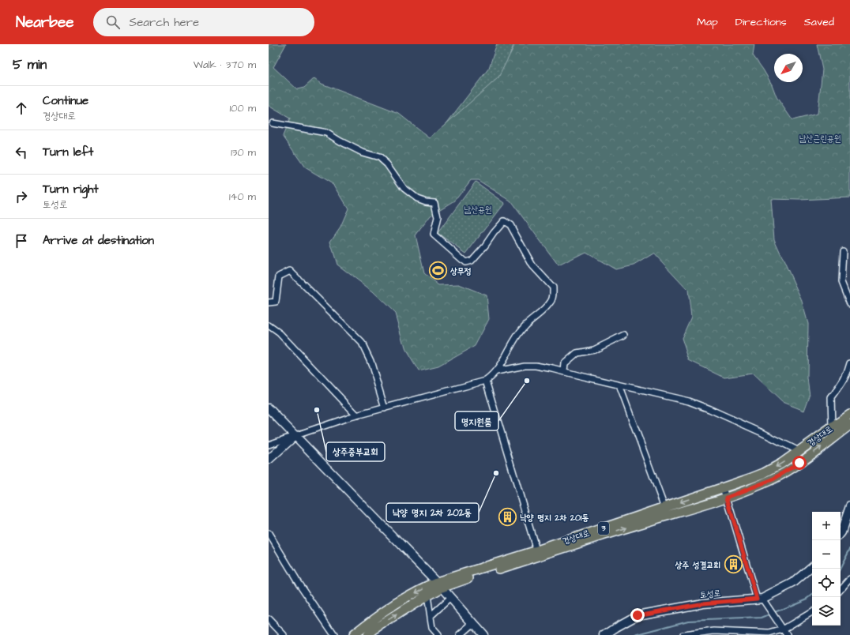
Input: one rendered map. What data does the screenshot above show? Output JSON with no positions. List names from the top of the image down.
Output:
{
  "streets": {
    "main road": ["경상대로", "3"],
    "street": ["토성로"]
  },
  "parks": ["남산근린공원", "남산공원"],
  "places": {
    "sports": ["상무정"],
    "other": ["명지원룸", "상주중부교회", "낙양 명지 2차 202동"],
    "building": ["낙양 명지 2차 201동", "상주 성결교회"]
  },
  "north": "bottom left",
  "page": {
    "header": "Nearbee",
    "search": "Search here",
    "nav": ["Map", "Directions", "Saved"],
    "heading": ["5 min", "Walk · 370 m"],
    "list": [
      ["Continue", "경상대로", "100 m"],
      ["Turn left", "130 m"],
      ["Turn right", "토성로", "140 m"],
      "Arrive at destination"
    ],
    "map_buttons": ["+", "−"]
  }
}
